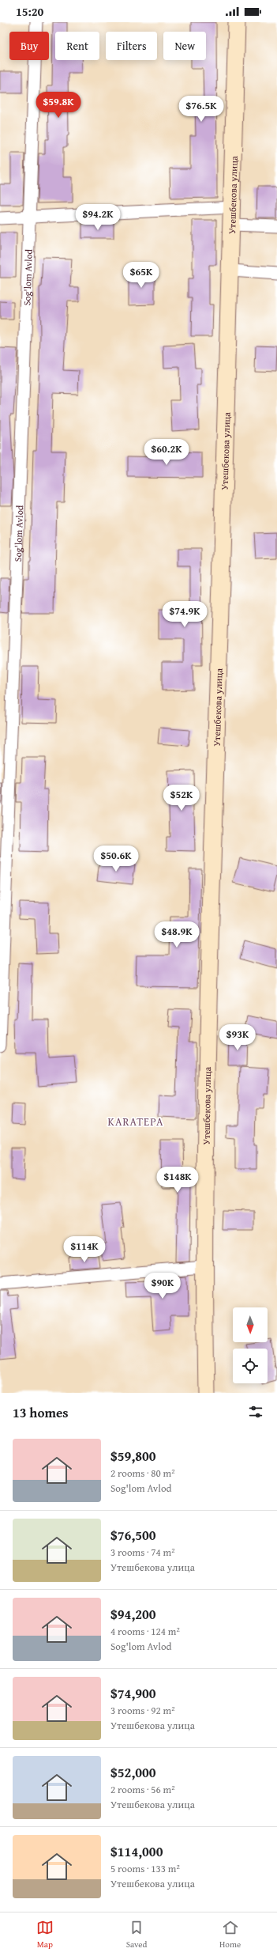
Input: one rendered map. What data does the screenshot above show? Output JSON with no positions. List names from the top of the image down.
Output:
{
  "streets": {
    "main road": ["Утешбекова улица"],
    "street": ["Sog'lom Avlod"]
  },
  "districts": ["KARATEPA"],
  "north": "bottom",
  "page": {
    "status": "15:20",
    "chip": [
      "Buy",
      "Rent",
      "Filters",
      "New"
    ],
    "price": [
      "$59.8K",
      "$76.5K",
      "$94.2K",
      "$65K",
      "$60.2K",
      "$74.9K",
      "$52K",
      "$50.6K",
      "$48.9K",
      "$93K",
      "$148K",
      "$114K",
      "$90K"
    ],
    "heading": "13 homes",
    "list": [
      {
        "name": "$59,800",
        "note": "2 rooms · 80 m² · Sog'lom Avlod"
      },
      {
        "name": "$76,500",
        "note": "3 rooms · 74 m² · Утешбекова улица"
      },
      {
        "name": "$94,200",
        "note": "4 rooms · 124 m² · Sog'lom Avlod"
      },
      {
        "name": "$74,900",
        "note": "3 rooms · 92 m² · Утешбекова улица"
      },
      {
        "name": "$52,000",
        "note": "2 rooms · 56 m² · Утешбекова улица"
      },
      {
        "name": "$114,000",
        "note": "5 rooms · 133 m² · Утешбекова улица"
      }
    ],
    "tabs": ["Map", "Saved", "Home"]
  }
}
